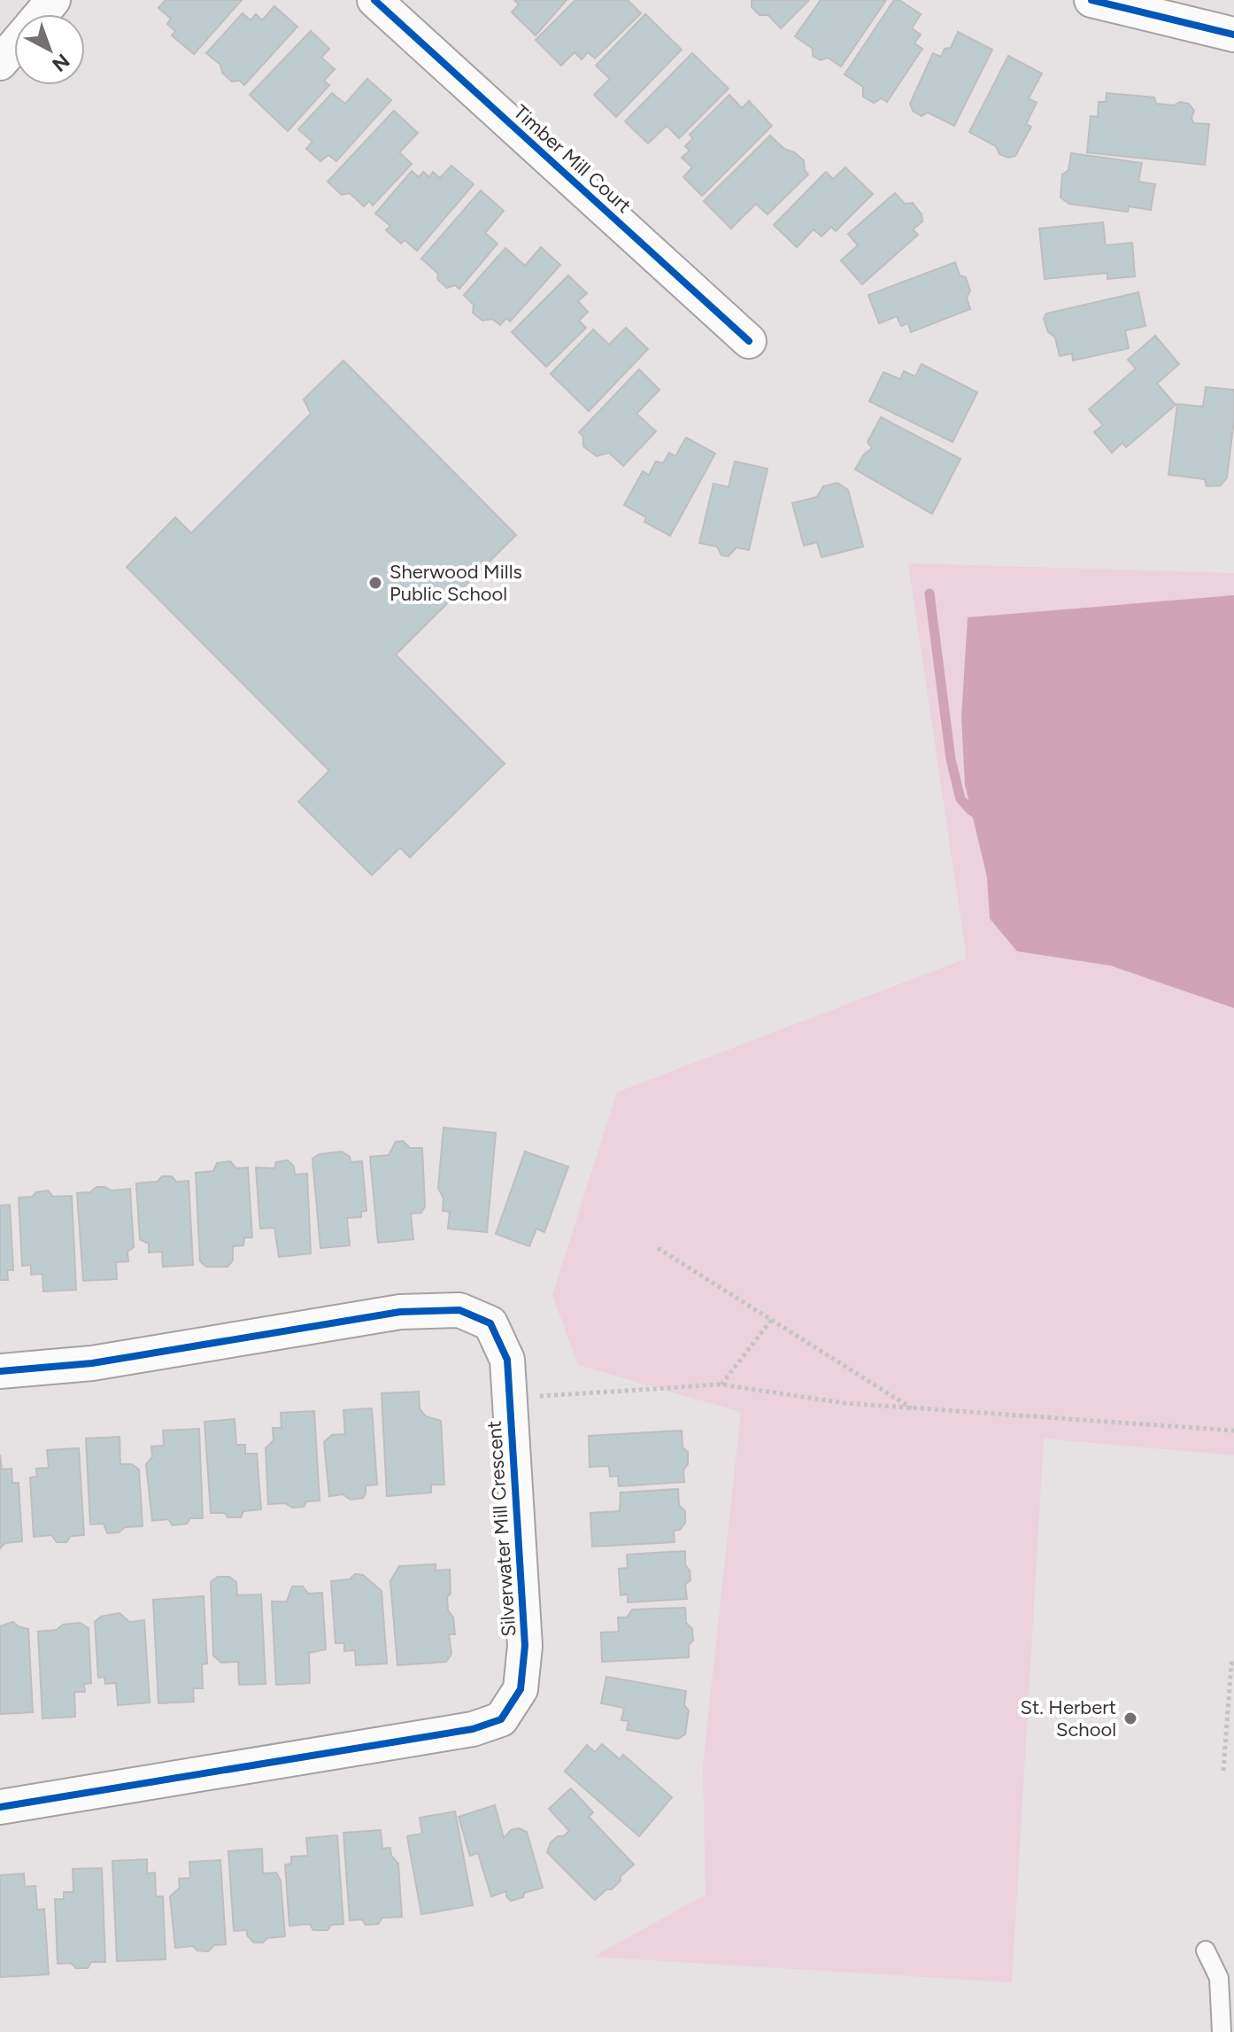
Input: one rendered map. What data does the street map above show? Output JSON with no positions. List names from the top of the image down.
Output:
{
  "streets": {
    "street": ["Timber Mill Court", "Silverwater Mill Crescent"]
  },
  "places": ["Sherwood Mills Public School", "St. Herbert School"],
  "north": "bottom right"
}
